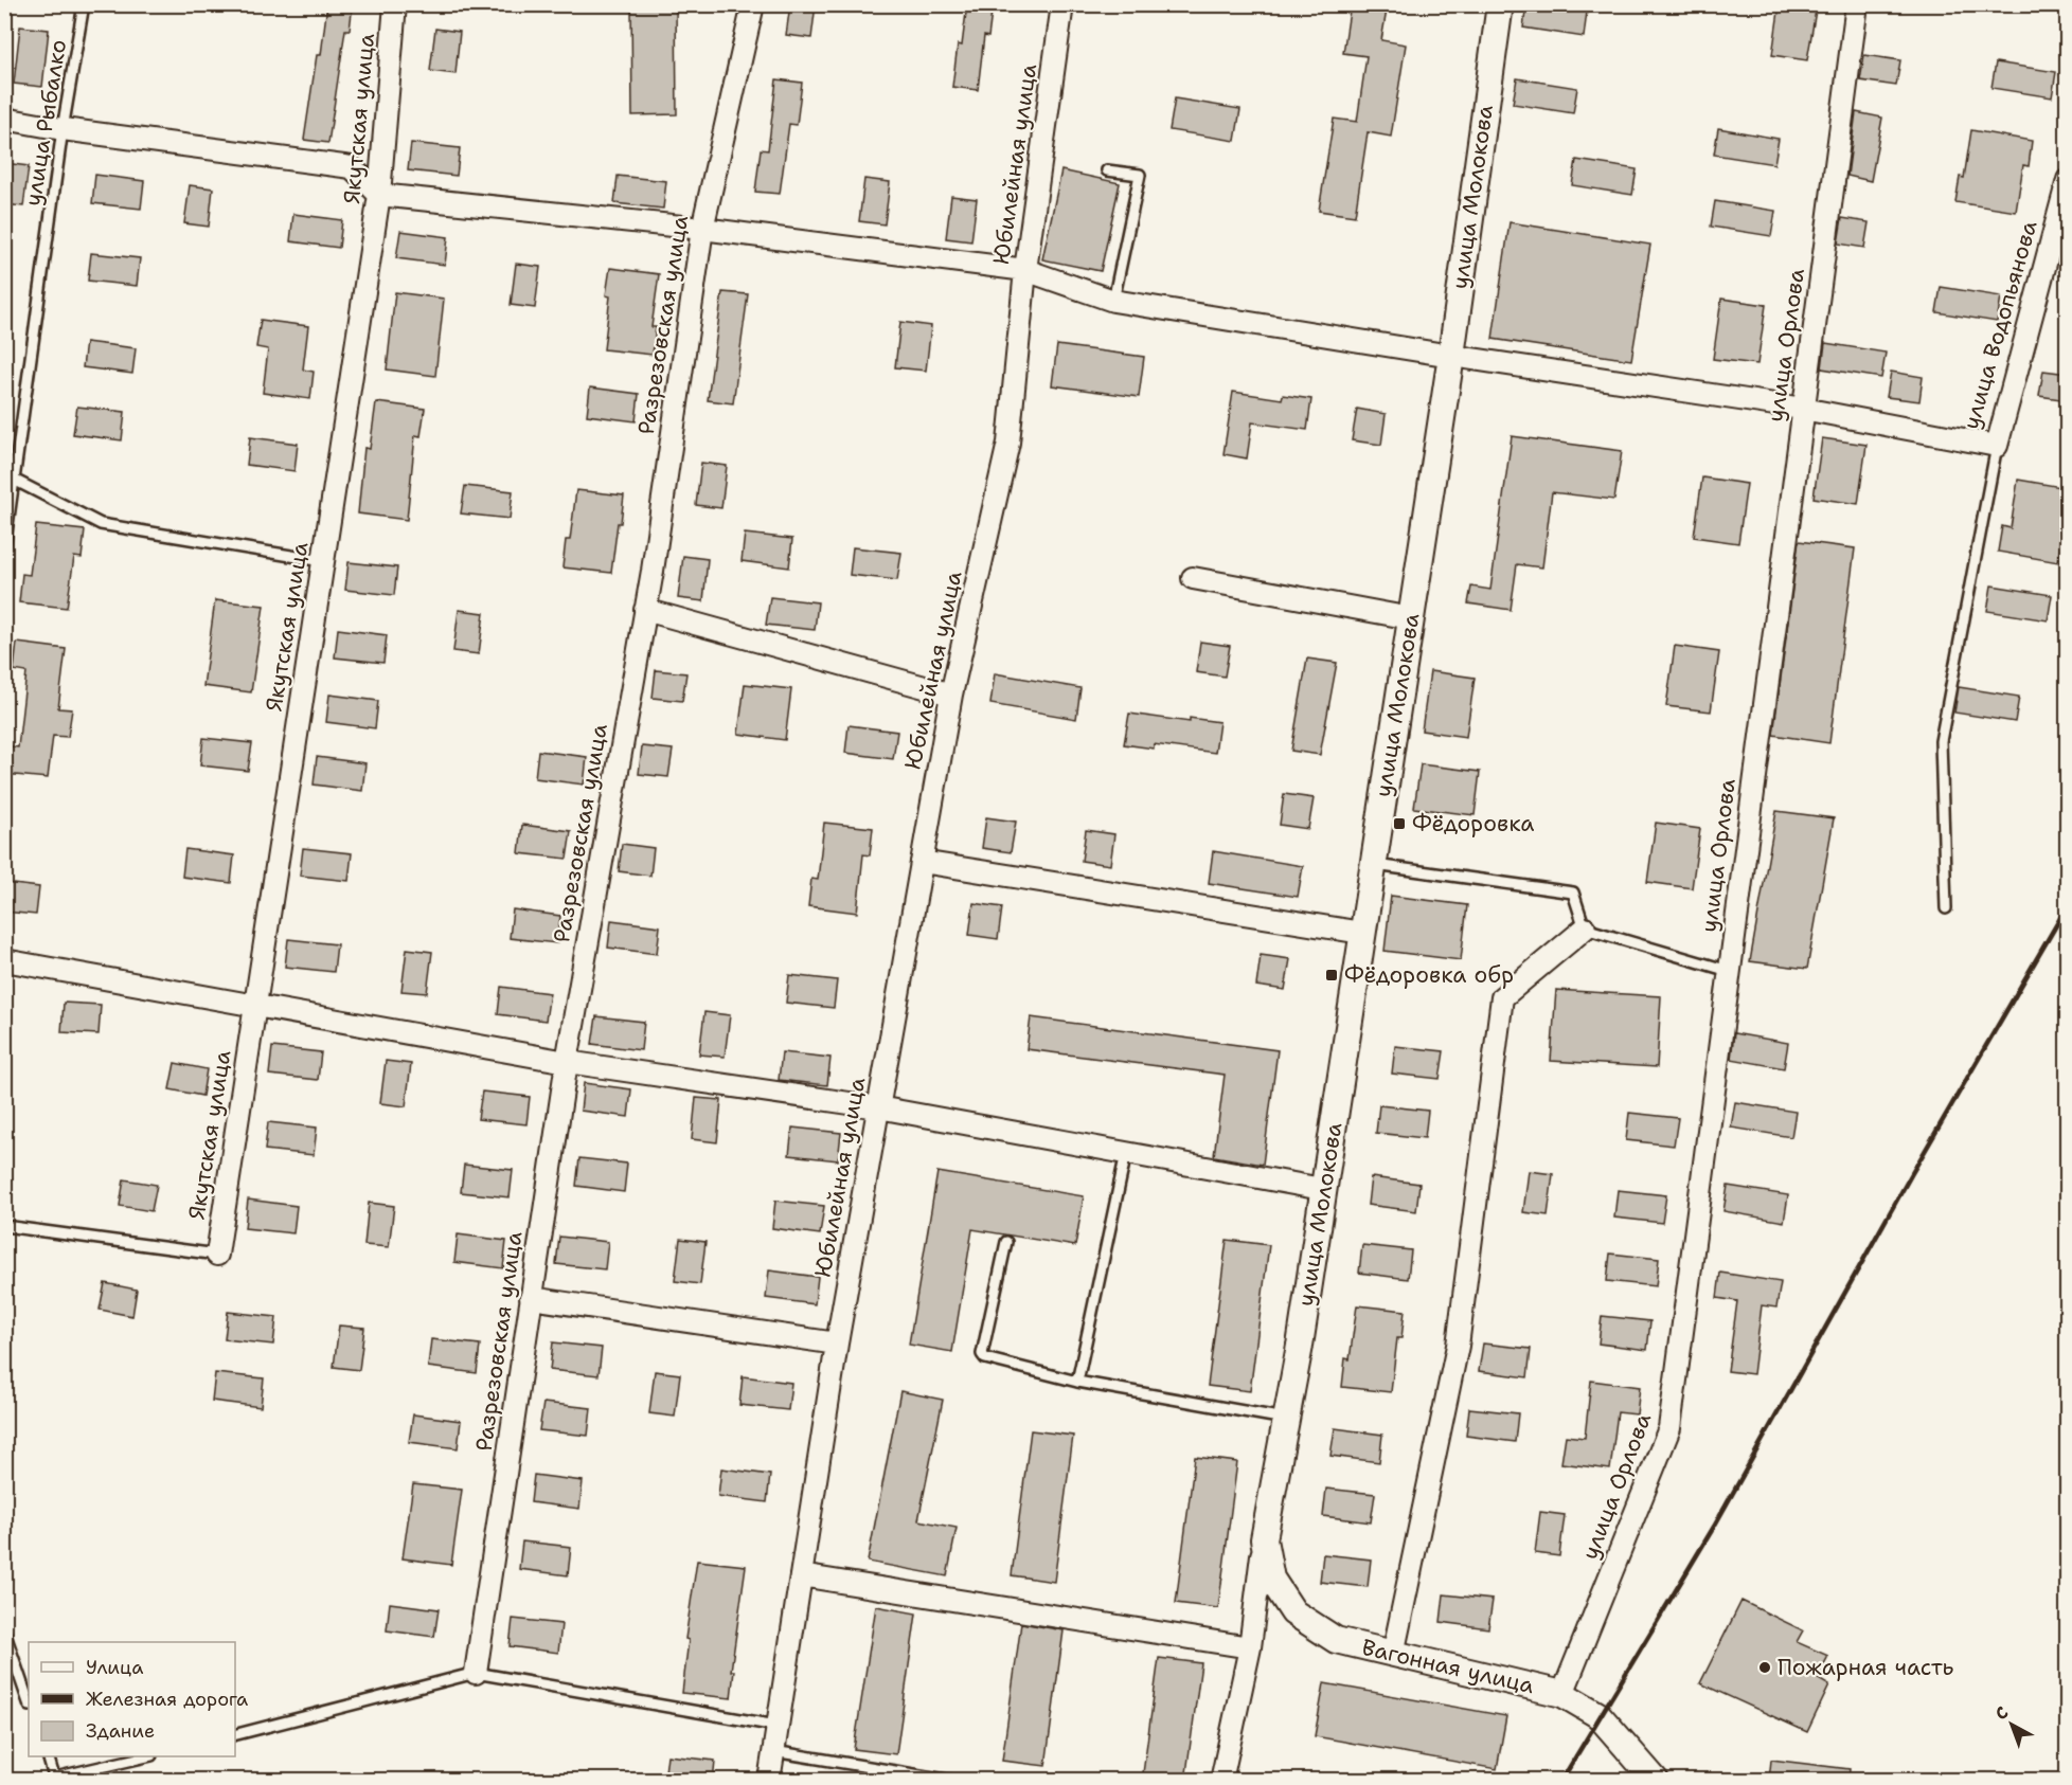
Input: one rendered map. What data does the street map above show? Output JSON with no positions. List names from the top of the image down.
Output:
{
  "streets": {
    "street": [
      "Якутская улица",
      "Юбилейная улица",
      "улица Молокова",
      "Разрезовская улица",
      "улица Водопьянова",
      "улица Орлова",
      "Вагонная улица"
    ],
    "lane": ["улица Рыбалко"]
  },
  "crossings": [
    ["Якутская улица", "улица Водопьянова"],
    ["Юбилейная улица", "улица Водопьянова"],
    ["улица Молокова", "улица Водопьянова"],
    ["улица Молокова", "Вагонная улица"],
    ["Разрезовская улица", "улица Водопьянова"],
    ["улица Водопьянова", "улица Орлова"],
    ["улица Орлова", "Вагонная улица"]
  ],
  "places": {
    "transit": ["Фёдоровка", "Фёдоровка обр"],
    "other": ["Пожарная часть"]
  },
  "legend": ["Улица", "Железная дорога", "Здание"],
  "north": "top left"
}
